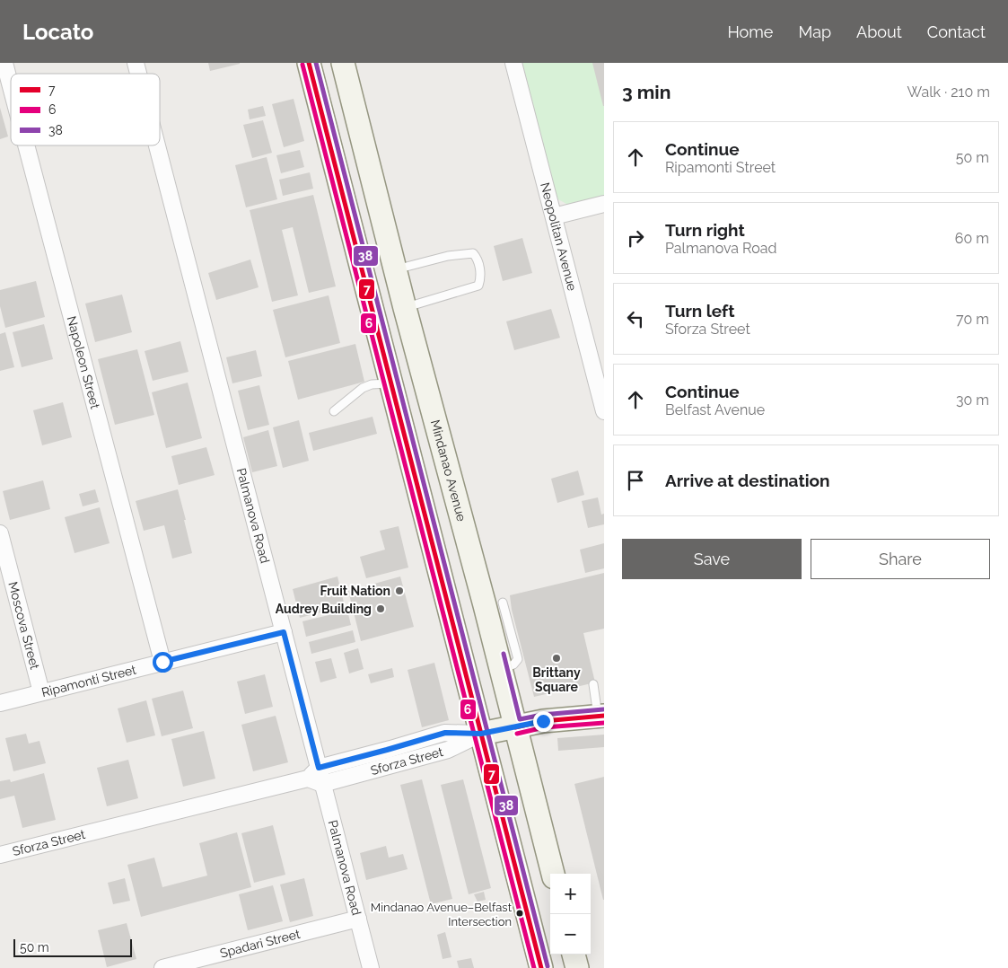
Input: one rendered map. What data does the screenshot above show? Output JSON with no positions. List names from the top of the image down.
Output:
{
  "streets": {
    "main road": ["Mindanao Avenue"],
    "street": [
      "Neopolitan Avenue",
      "Napoleon Street",
      "Palmanova Road",
      "Moscova Street",
      "Ripamonti Street",
      "Sforza Street",
      "Spadari Street"
    ]
  },
  "crossings": [
    ["Napoleon Street", "Ripamonti Street"],
    ["Palmanova Road", "Ripamonti Street"],
    ["Palmanova Road", "Sforza Street"],
    ["Palmanova Road", "Spadari Street"],
    ["Moscova Street", "Ripamonti Street"]
  ],
  "places": [
    "Fruit Nation",
    "Audrey Building",
    "Brittany Square",
    "Mindanao Avenue–Belfast Intersection"
  ],
  "lines": ["transit line 7", "transit line 38", "transit line 6"],
  "legend": ["7", "6", "38"],
  "scale_bar": "50 m",
  "page": {
    "header": "Locato",
    "nav": [
      "Home",
      "Map",
      "About",
      "Contact"
    ],
    "heading": ["3 min", "Walk · 210 m"],
    "list": [
      ["Continue", "Ripamonti Street", "50 m"],
      ["Turn right", "Palmanova Road", "60 m"],
      ["Turn left", "Sforza Street", "70 m"],
      ["Continue", "Belfast Avenue", "30 m"],
      "Arrive at destination"
    ],
    "buttons": ["Save", "Share"],
    "map_buttons": ["+", "−"],
    "scale": "50 m"
  }
}
